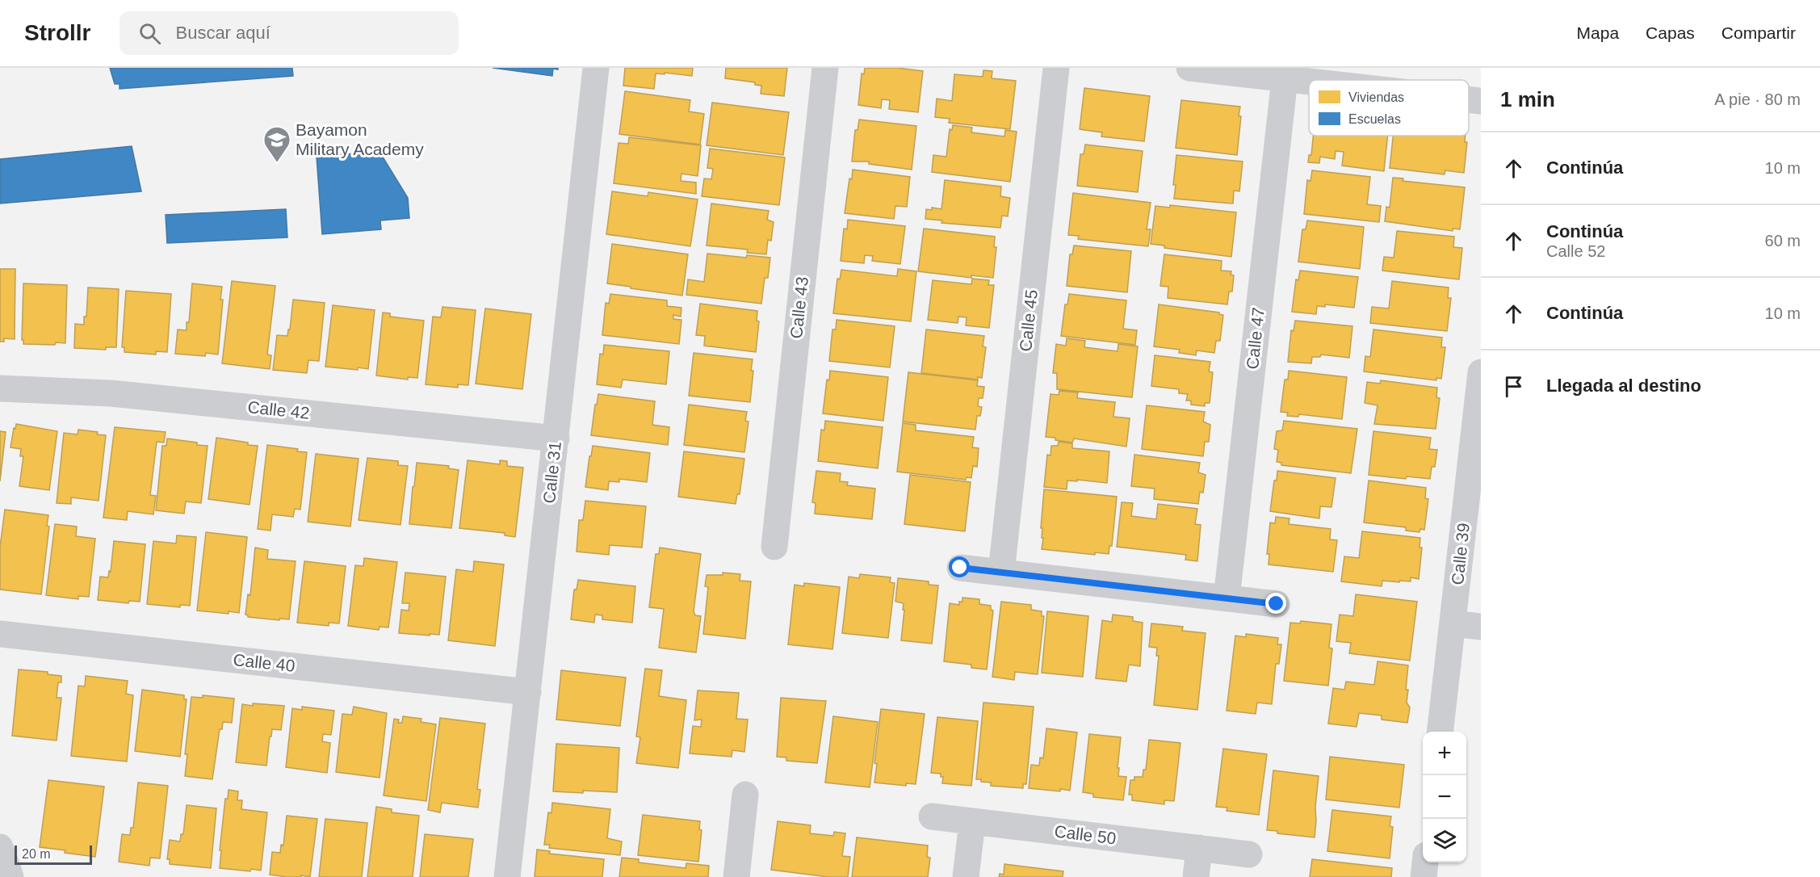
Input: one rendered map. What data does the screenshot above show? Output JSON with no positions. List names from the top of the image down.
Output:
{
  "streets": {
    "street": [
      "Calle 43",
      "Calle 45",
      "Calle 47",
      "Calle 42",
      "Calle 31",
      "Calle 39",
      "Calle 40",
      "Calle 50"
    ]
  },
  "crossings": [
    ["Calle 42", "Calle 31"],
    ["Calle 31", "Calle 40"]
  ],
  "places": {
    "school or university": ["Bayamon Military Academy"]
  },
  "legend": ["Viviendas", "Escuelas"],
  "scale_bar": "20 m",
  "page": {
    "header": "Strollr",
    "search": "Buscar aquí",
    "nav": ["Mapa", "Capas", "Compartir"],
    "heading": ["1 min", "A pie · 80 m"],
    "list": [
      ["Continúa", "10 m"],
      ["Continúa", "Calle 52", "60 m"],
      ["Continúa", "10 m"],
      "Llegada al destino"
    ],
    "map_buttons": ["+", "−"],
    "scale": "20 m"
  }
}
